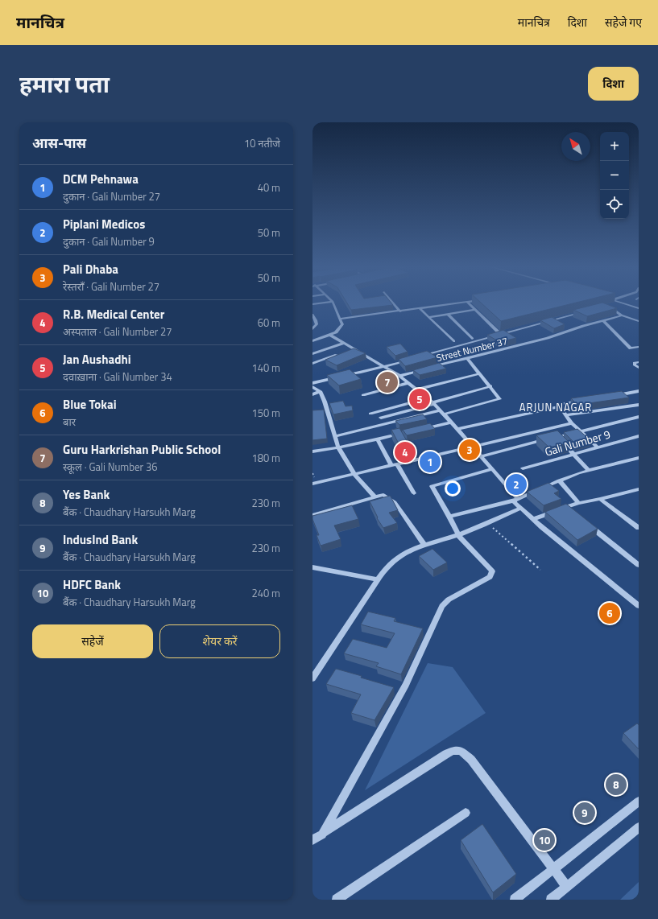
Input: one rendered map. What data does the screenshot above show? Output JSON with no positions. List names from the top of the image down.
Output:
{
  "streets": {
    "street": ["Street Number 37", "Gali Number 9"]
  },
  "districts": ["ARJUN NAGAR"],
  "north": "top left",
  "page": {
    "header": "मानचित्र",
    "nav": ["मानचित्र", "दिशा", "सहेजे गए"],
    "title": "हमारा पता",
    "buttons": [
      "दिशा",
      ["सहेजें", "शेयर करें"]
    ],
    "heading": ["आस-पास", "10 नतीजे"],
    "map_buttons": ["+", "−"],
    "list": [
      {
        "mark": "1",
        "name": "DCM Pehnawa",
        "note": "दुकान · Gali Number 27",
        "value": "40 m"
      },
      {
        "mark": "2",
        "name": "Piplani Medicos",
        "note": "दुकान · Gali Number 9",
        "value": "50 m"
      },
      {
        "mark": "3",
        "name": "Pali Dhaba",
        "note": "रेस्तराँ · Gali Number 27",
        "value": "50 m"
      },
      {
        "mark": "4",
        "name": "R.B. Medical Center",
        "note": "अस्पताल · Gali Number 27",
        "value": "60 m"
      },
      {
        "mark": "5",
        "name": "Jan Aushadhi",
        "note": "दवाख़ाना · Gali Number 34",
        "value": "140 m"
      },
      {
        "mark": "6",
        "name": "Blue Tokai",
        "note": "बार",
        "value": "150 m"
      },
      {
        "mark": "7",
        "name": "Guru Harkrishan Public School",
        "note": "स्कूल · Gali Number 36",
        "value": "180 m"
      },
      {
        "mark": "8",
        "name": "Yes Bank",
        "note": "बैंक · Chaudhary Harsukh Marg",
        "value": "230 m"
      },
      {
        "mark": "9",
        "name": "IndusInd Bank",
        "note": "बैंक · Chaudhary Harsukh Marg",
        "value": "230 m"
      },
      {
        "mark": "10",
        "name": "HDFC Bank",
        "note": "बैंक · Chaudhary Harsukh Marg",
        "value": "240 m"
      }
    ],
    "pins": [
      "7",
      "5",
      "3",
      "4",
      "1",
      "2",
      "6",
      "8",
      "9",
      "10"
    ]
  }
}
